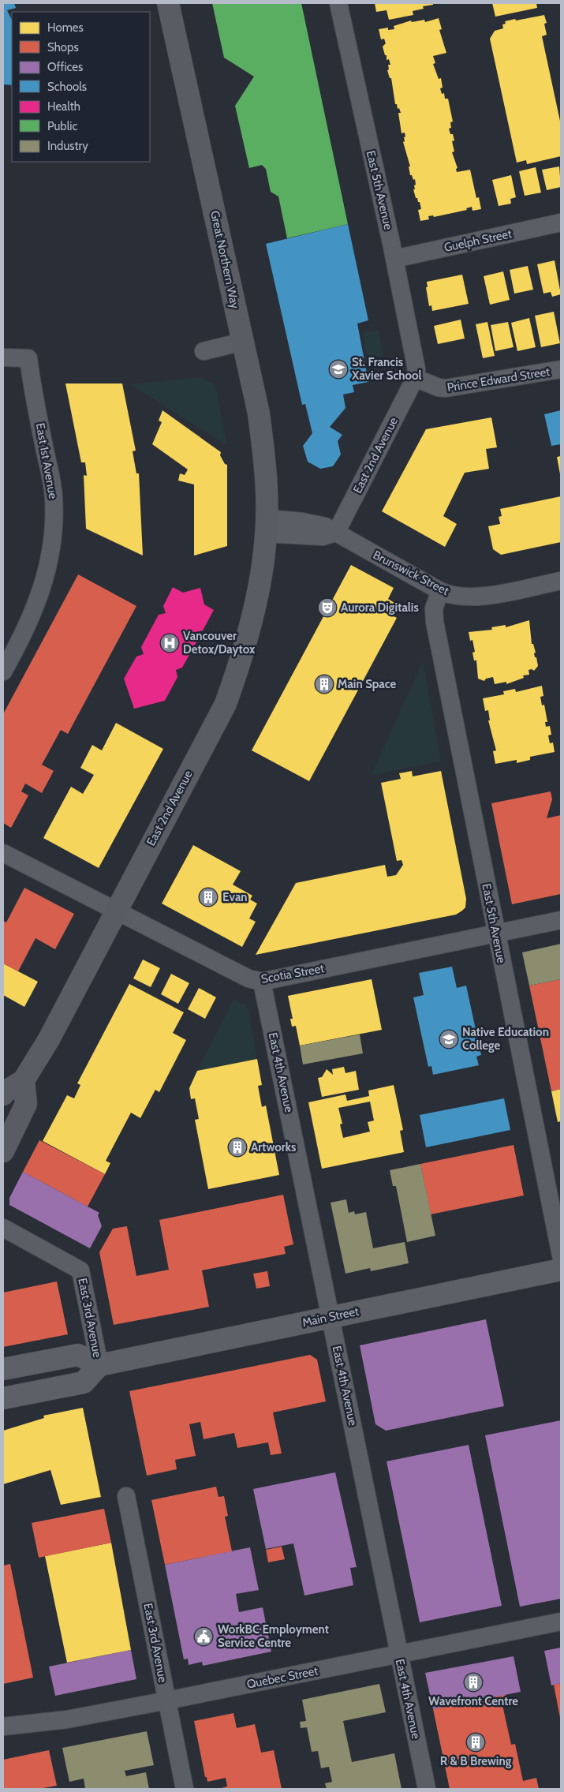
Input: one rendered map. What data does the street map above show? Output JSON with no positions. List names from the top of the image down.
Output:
{
  "streets": {
    "main road": ["Great Northern Way", "East 2nd Avenue", "Main Street"],
    "street": [
      "East 5th Avenue",
      "Guelph Street",
      "Prince Edward Street",
      "East 1st Avenue",
      "Brunswick Street",
      "Scotia Street",
      "East 4th Avenue",
      "East 3rd Avenue",
      "Quebec Street"
    ]
  },
  "crossings": [
    ["East 5th Avenue", "Guelph Street"],
    ["East 5th Avenue", "Prince Edward Street"],
    ["East 5th Avenue", "East 2nd Avenue"],
    ["East 5th Avenue", "Brunswick Street"],
    ["East 5th Avenue", "Scotia Street"],
    ["Great Northern Way", "East 2nd Avenue"],
    ["Prince Edward Street", "East 2nd Avenue"],
    ["East 2nd Avenue", "Brunswick Street"],
    ["East 2nd Avenue", "Scotia Street"],
    ["Scotia Street", "East 4th Avenue"],
    ["East 4th Avenue", "Main Street"],
    ["East 4th Avenue", "Quebec Street"],
    ["Main Street", "East 3rd Avenue"],
    ["East 3rd Avenue", "Quebec Street"]
  ],
  "places": {
    "school or university": ["St. Francis Xavier School", "Native Education College"],
    "theatre": ["Aurora Digitalis"],
    "hospital": ["Vancouver Detox/Daytox"],
    "building": [
      "Main Space",
      "Evan",
      "Artworks",
      "Wavefront Centre",
      "R & B Brewing"
    ],
    "public building": ["WorkBC Employment Service Centre"]
  },
  "legend": [
    "Homes",
    "Shops",
    "Offices",
    "Schools",
    "Health",
    "Public",
    "Industry"
  ]
}
